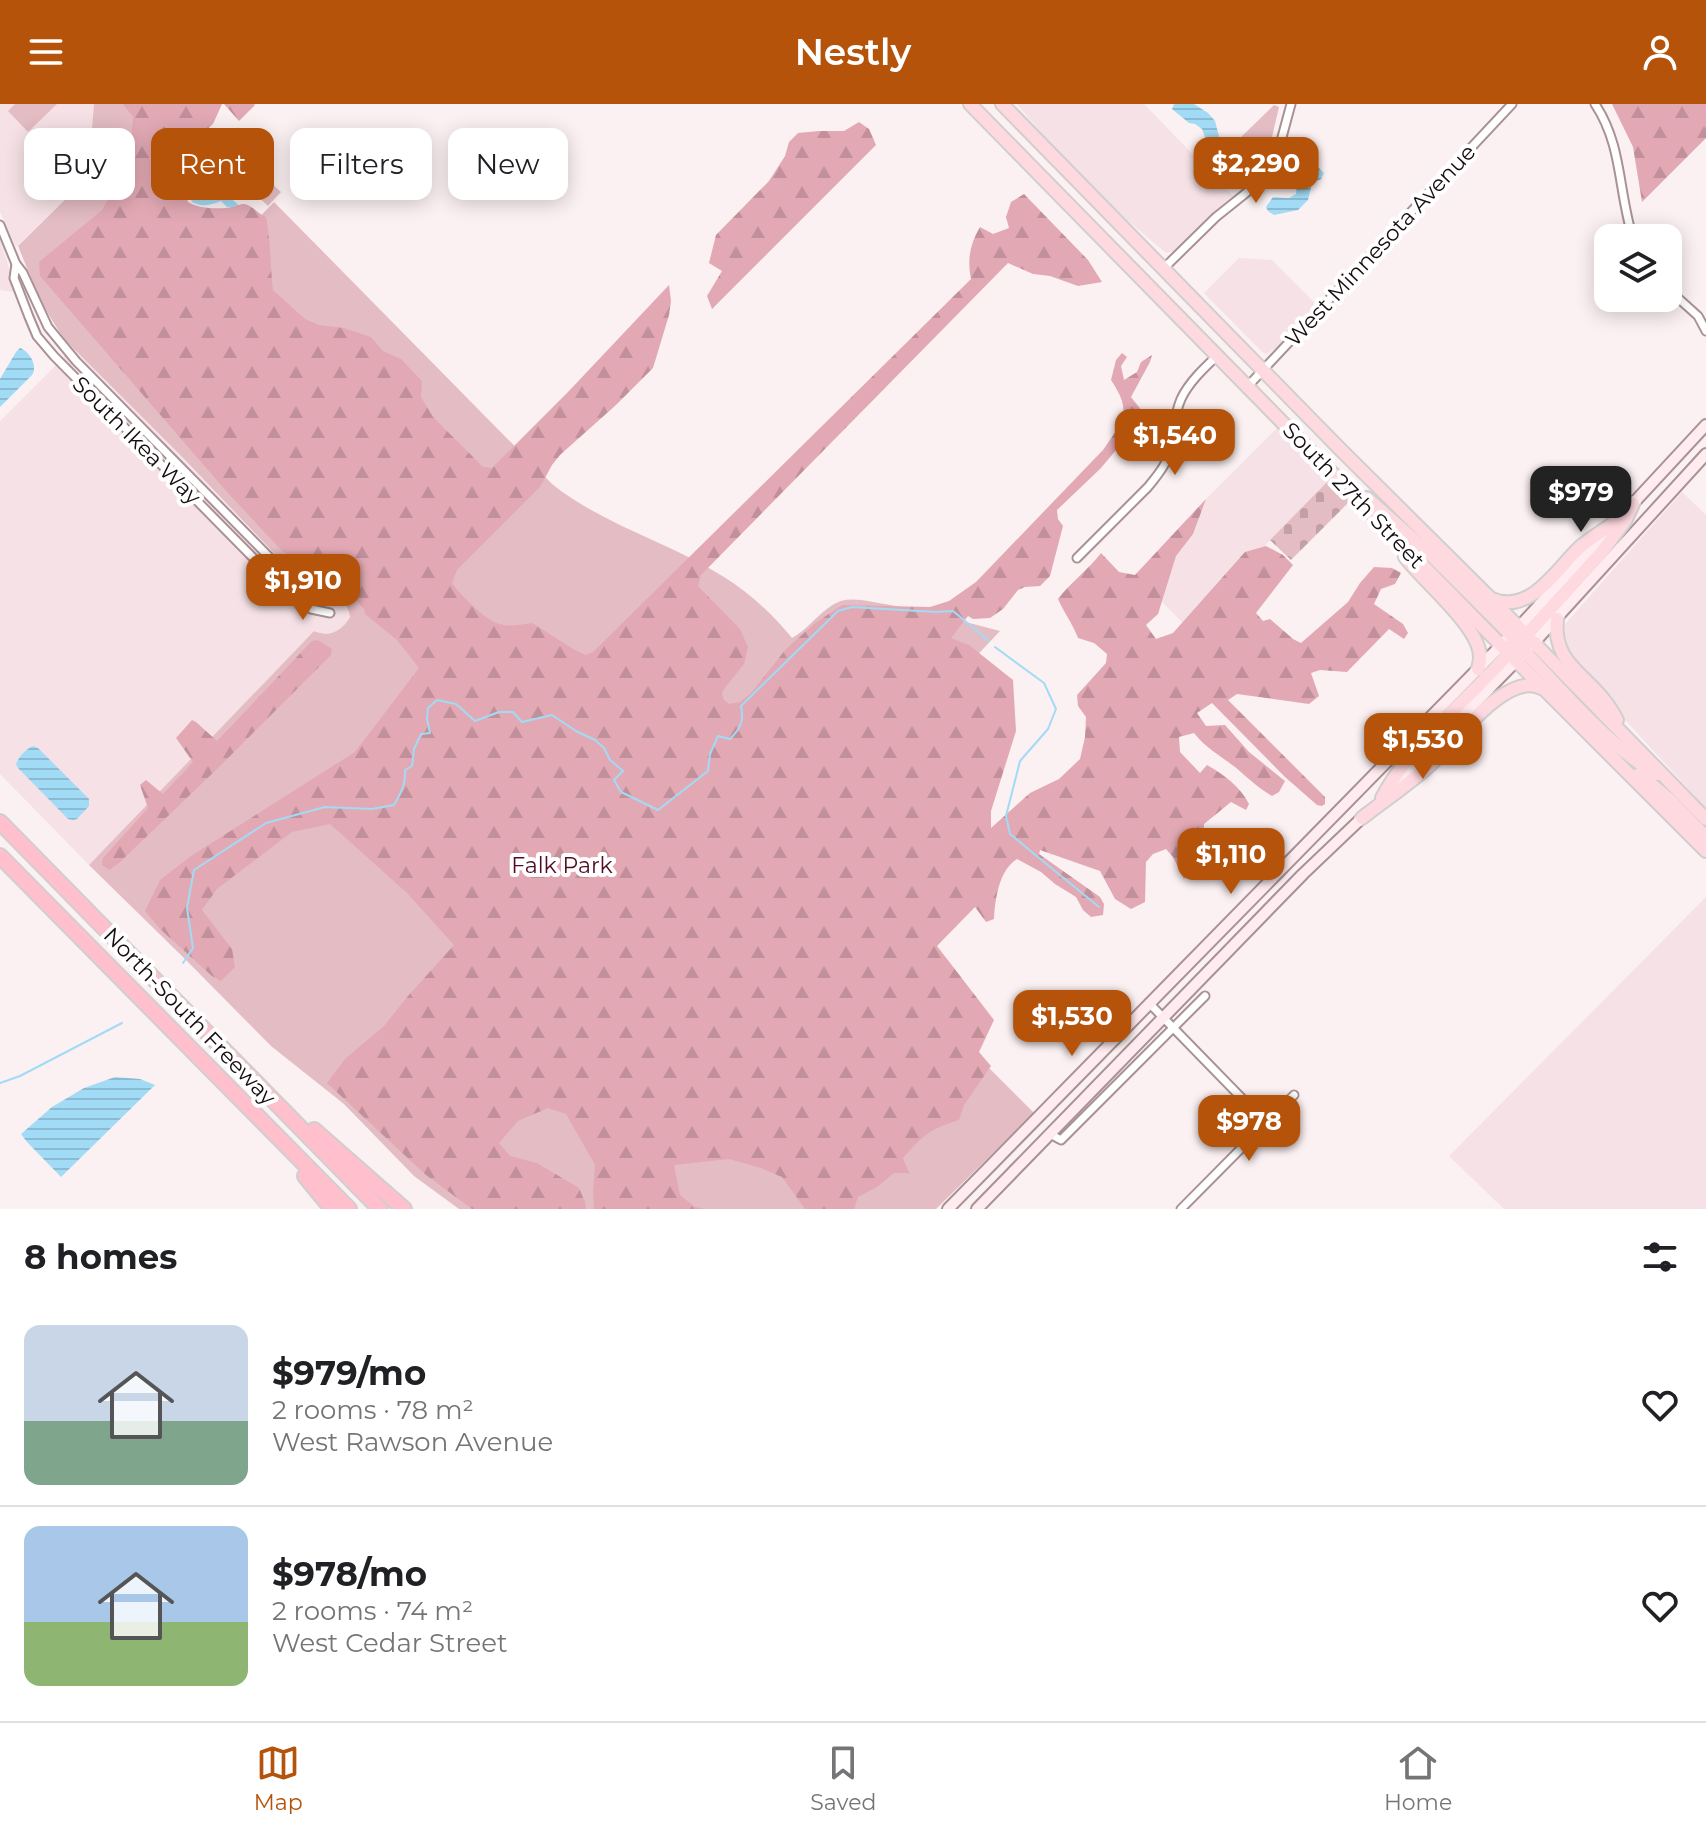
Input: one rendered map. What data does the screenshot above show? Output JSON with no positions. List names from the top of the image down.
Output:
{
  "streets": {
    "highway": ["North-South Freeway"],
    "main road": ["South 27th Street"],
    "street": ["West Minnesota Avenue", "South Ikea Way"]
  },
  "crossings": [
    ["West Minnesota Avenue", "South 27th Street"]
  ],
  "parks": ["Falk Park"],
  "page": {
    "header": "Nestly",
    "chip": [
      "Buy",
      "Rent",
      "Filters",
      "New"
    ],
    "price": [
      "$2,290",
      "$1,540",
      "$979",
      "$1,910",
      "$1,530",
      "$1,110",
      "$1,530",
      "$978"
    ],
    "heading": "8 homes",
    "list": [
      {
        "name": "$979/mo",
        "note": "2 rooms · 78 m² · West Rawson Avenue"
      },
      {
        "name": "$978/mo",
        "note": "2 rooms · 74 m² · West Cedar Street"
      }
    ],
    "tabs": ["Map", "Saved", "Home"]
  }
}
